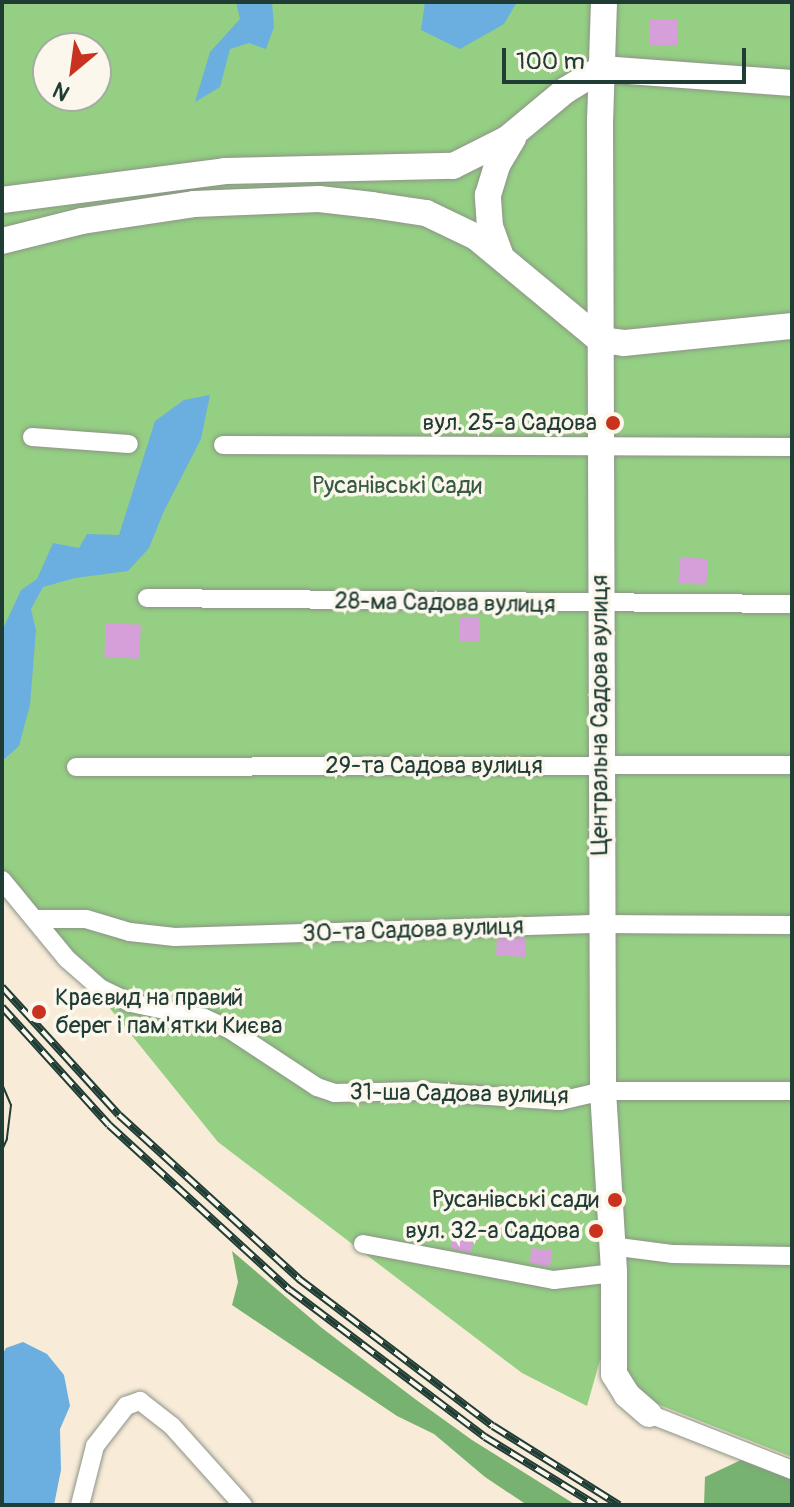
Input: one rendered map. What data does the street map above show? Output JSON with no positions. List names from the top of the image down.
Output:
{
  "streets": {
    "main road": ["Центральна Садова вулиця"],
    "street": [
      "28-ма Садова вулиця",
      "29-та Садова вулиця",
      "30-та Садова вулиця",
      "31-ша Садова вулиця"
    ]
  },
  "crossings": [
    ["28-ма Садова вулиця", "Центральна Садова вулиця"],
    ["Центральна Садова вулиця", "29-та Садова вулиця"],
    ["Центральна Садова вулиця", "30-та Садова вулиця"],
    ["Центральна Садова вулиця", "31-ша Садова вулиця"],
    ["30-та Садова вулиця", "31-ша Садова вулиця"]
  ],
  "parks": ["Русанівські Сади"],
  "places": [
    "вул. 25-а Садова",
    "Краєвид на правий берег і пам'ятки Києва",
    "Русанівські сади",
    "вул. 32-а Садова"
  ],
  "scale_bar": "100 m",
  "north": "bottom left"
}
